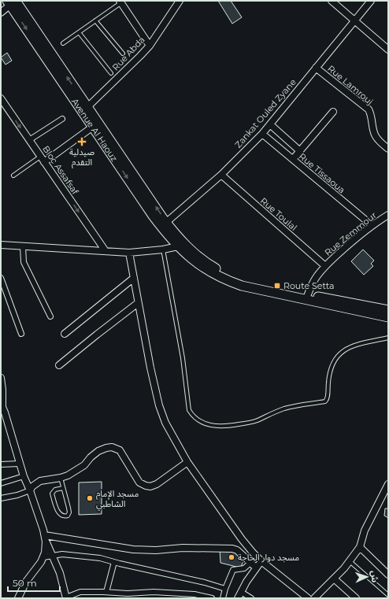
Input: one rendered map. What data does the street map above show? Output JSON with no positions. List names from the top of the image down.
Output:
{
  "streets": {
    "main road": ["Avenue Al Haouz"],
    "street": [
      "Rue Abda",
      "Rue Lamrouj",
      "Zankat Ouled Zyane",
      "Bloc Assafsaf",
      "Rue Tissaoua",
      "Rue Toulal",
      "Rue Zemmour"
    ]
  },
  "crossings": [
    ["Rue Abda", "Avenue Al Haouz"],
    ["Rue Lamrouj", "Zankat Ouled Zyane"],
    ["Zankat Ouled Zyane", "Avenue Al Haouz"],
    ["Zankat Ouled Zyane", "Rue Tissaoua"],
    ["Zankat Ouled Zyane", "Rue Toulal"],
    ["Rue Tissaoua", "Rue Zemmour"],
    ["Rue Toulal", "Rue Zemmour"]
  ],
  "one_way": ["Bloc Assafsaf"],
  "places": {
    "health": ["صيدلية التقدم"],
    "transit": ["Route Setta"],
    "other": ["مسجد الإمام الشاطبي", "مسجد دوار الحاجة"]
  },
  "scale_bar": "50 m",
  "north": "right"
}
